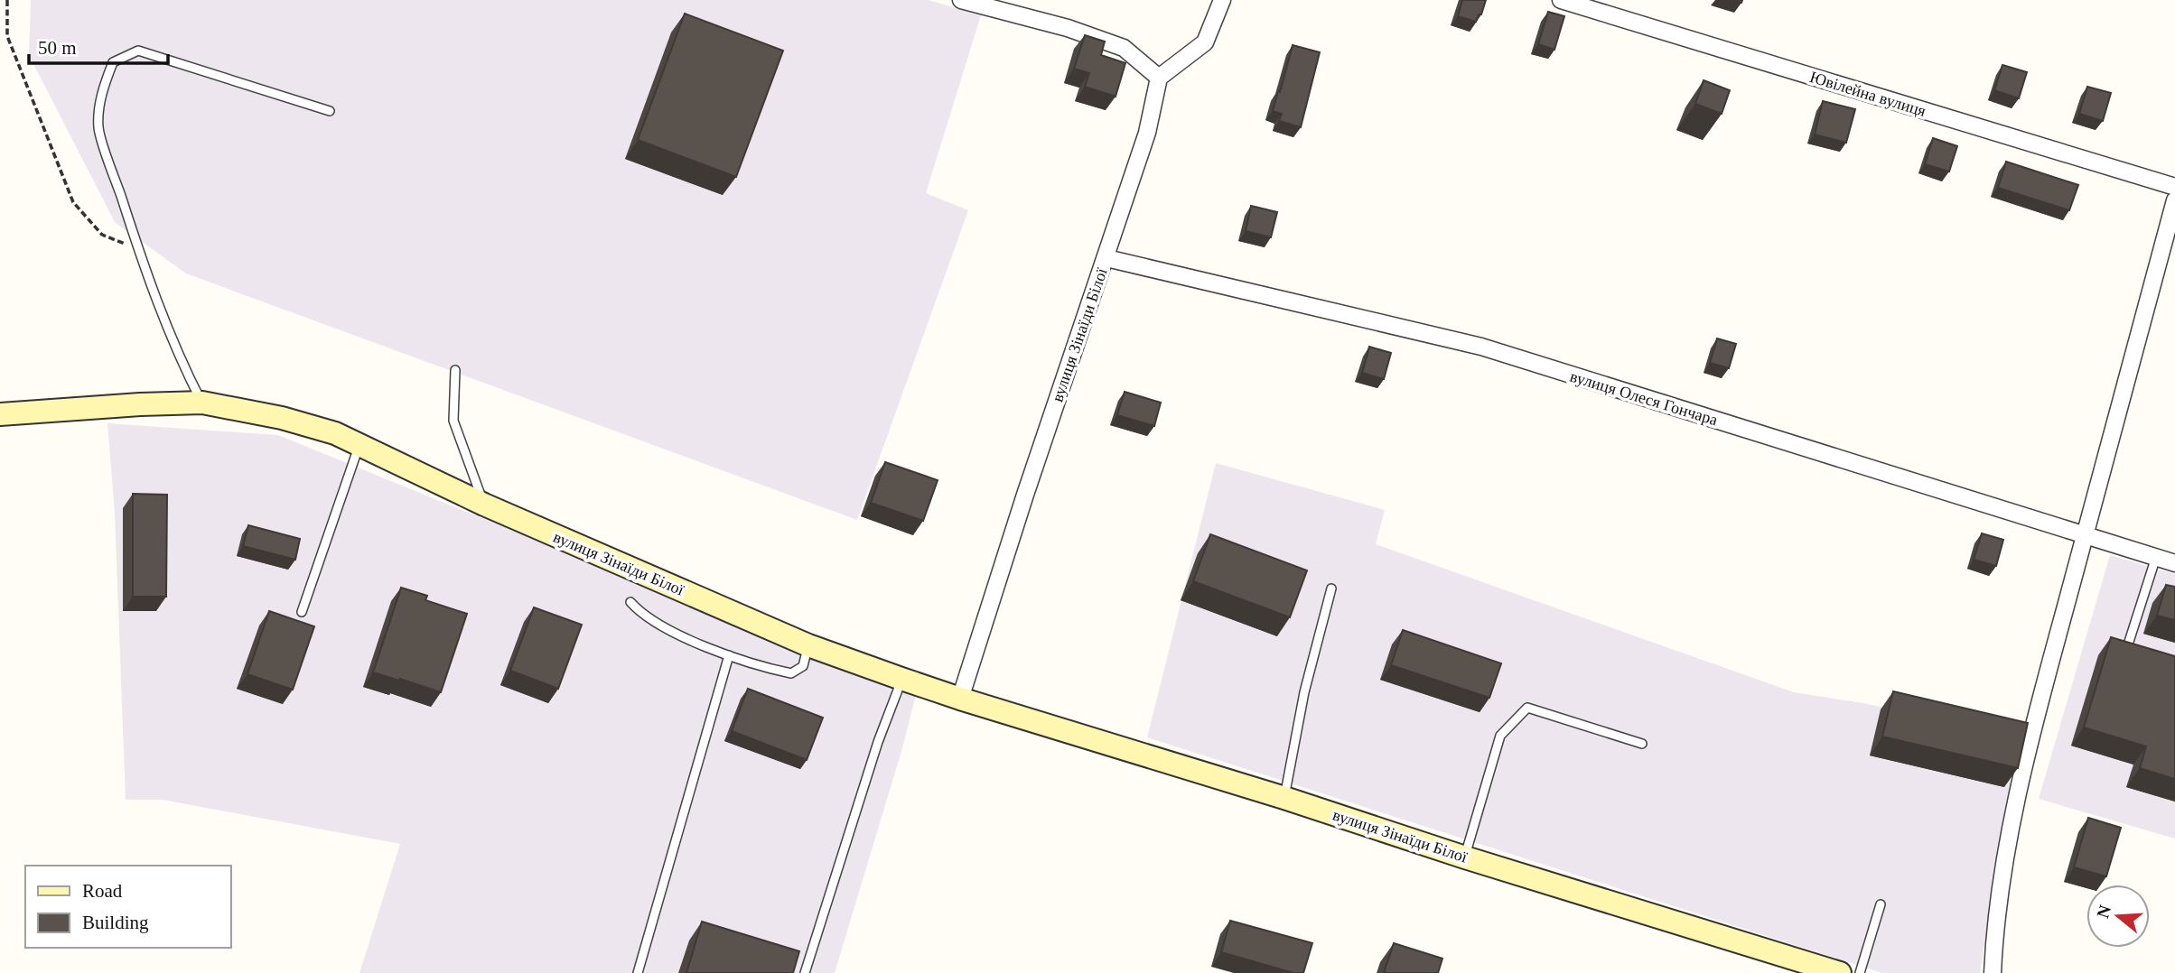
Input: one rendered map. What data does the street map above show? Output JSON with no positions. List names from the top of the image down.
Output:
{
  "streets": {
    "street": ["Ювілейна вулиця", "вулиця Зінаїди Білої", "вулиця Олеся Гончара"]
  },
  "crossings": [
    ["вулиця Зінаїди Білої", "вулиця Олеся Гончара"]
  ],
  "legend": ["Road", "Building"],
  "scale_bar": "50 m",
  "north": "left"
}
